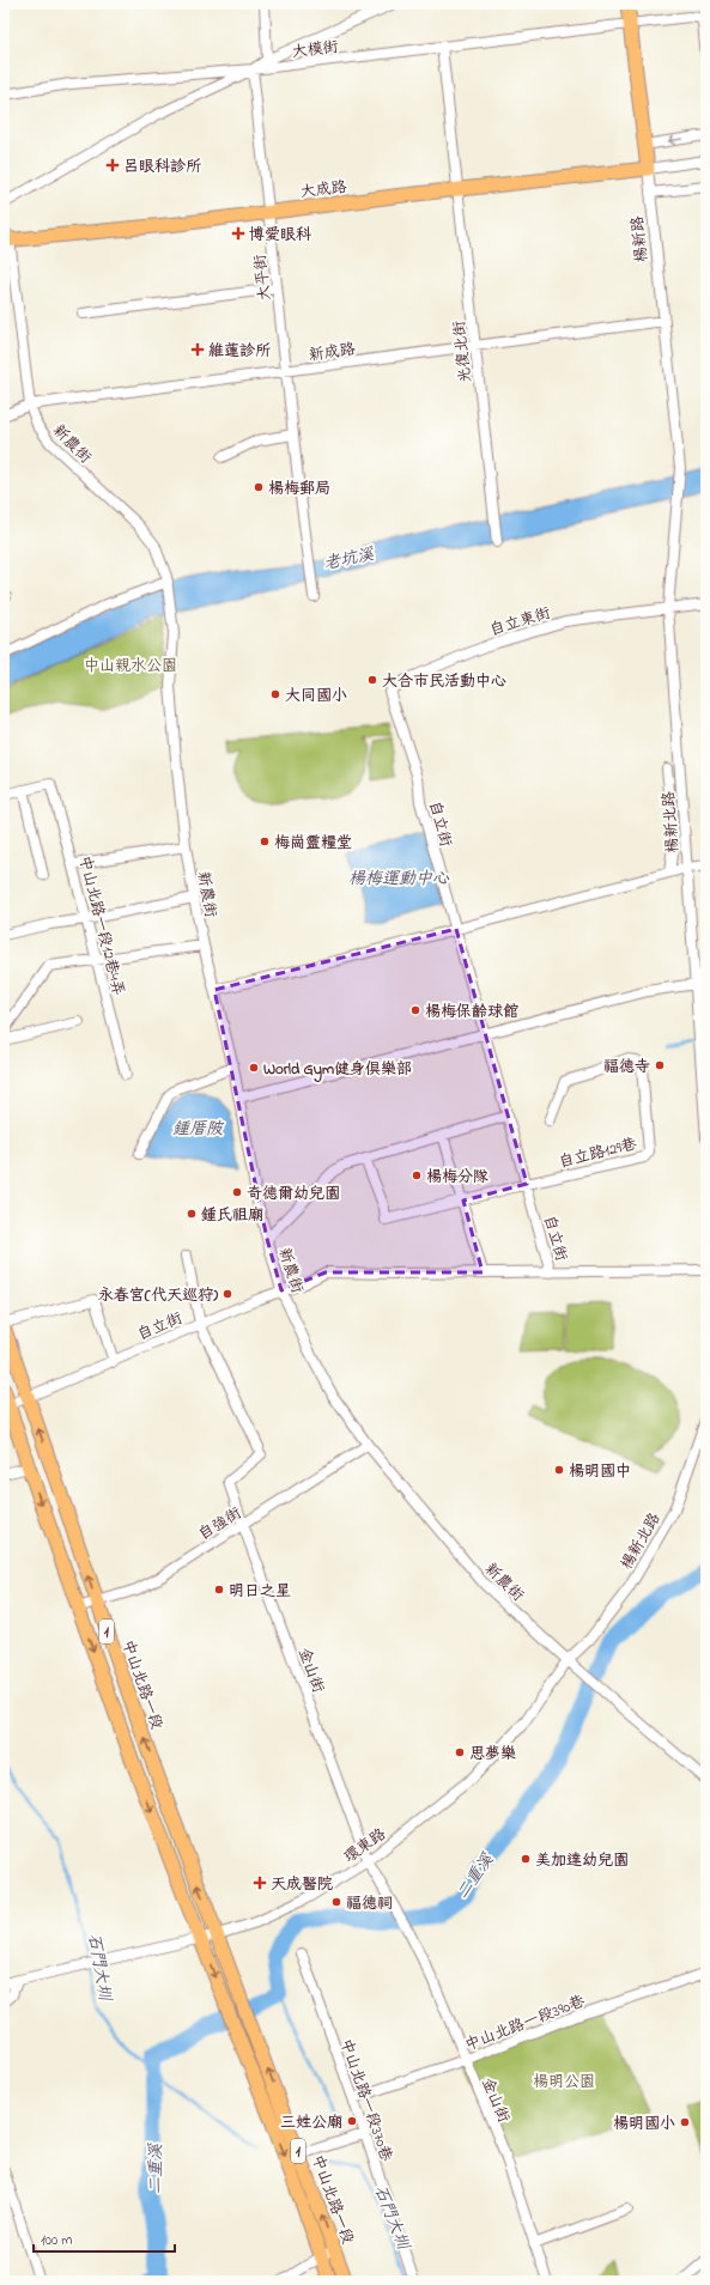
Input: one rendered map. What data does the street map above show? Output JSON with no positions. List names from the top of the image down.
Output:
{
  "streets": {
    "main road": [
      "大成路",
      "楊新路",
      "1",
      "中山北路一段"
    ],
    "street": [
      "大模街",
      "大平街",
      "新成路",
      "光復北街",
      "新農街",
      "自立東街",
      "楊新北路",
      "自立街",
      "中山北路一段12巷4弄",
      "自立路129巷",
      "自強街",
      "金山街",
      "環東路",
      "中山北路一段390巷",
      "中山北路一段370巷"
    ]
  },
  "crossings": [
    ["大模街", "楊新路"],
    ["大模街", "大平街"],
    ["大模街", "光復北街"],
    ["大成路", "楊新路"],
    ["大成路", "大平街"],
    ["大成路", "光復北街"],
    ["大成路", "新農街"],
    ["楊新路", "新成路"],
    ["楊新路", "楊新北路"],
    ["大平街", "新成路"],
    ["新成路", "光復北街"],
    ["新成路", "新農街"],
    ["新農街", "楊新北路"],
    ["新農街", "自立街"],
    ["新農街", "自強街"],
    ["新農街", "環東路"],
    ["自立東街", "楊新北路"],
    ["自立東街", "自立街"],
    ["楊新北路", "環東路"],
    ["自立街", "自立路129巷"],
    ["自立街", "1"],
    ["自立街", "金山街"],
    ["自立街", "中山北路一段"],
    ["自強街", "1"],
    ["自強街", "金山街"],
    ["自強街", "中山北路一段"],
    ["1", "中山北路一段"],
    ["1", "環東路"],
    ["金山街", "環東路"],
    ["金山街", "中山北路一段390巷"],
    ["中山北路一段", "環東路"],
    ["中山北路一段390巷", "中山北路一段370巷"]
  ],
  "water": [
    "老坑溪",
    "楊梅運動中心",
    "鍾厝陂",
    "二重溪",
    "石門大圳"
  ],
  "parks": ["中山親水公園", "楊明公園"],
  "places": {
    "health": [
      "呂眼科診所",
      "博愛眼科",
      "維蓮診所",
      "天成醫院"
    ],
    "other": [
      "楊梅郵局",
      "大合市民活動中心",
      "大同國小",
      "梅崗靈糧堂",
      "楊梅保齡球館",
      "福德寺",
      "World Gym健身俱樂部",
      "楊梅分隊",
      "奇德爾幼兒園",
      "鍾氏祖廟",
      "永春宮(代天巡狩)",
      "楊明國中",
      "明日之星",
      "思夢樂",
      "美加達幼兒園",
      "福德祠",
      "三姓公廟",
      "楊明國小"
    ]
  },
  "scale_bar": "100 m"
}
